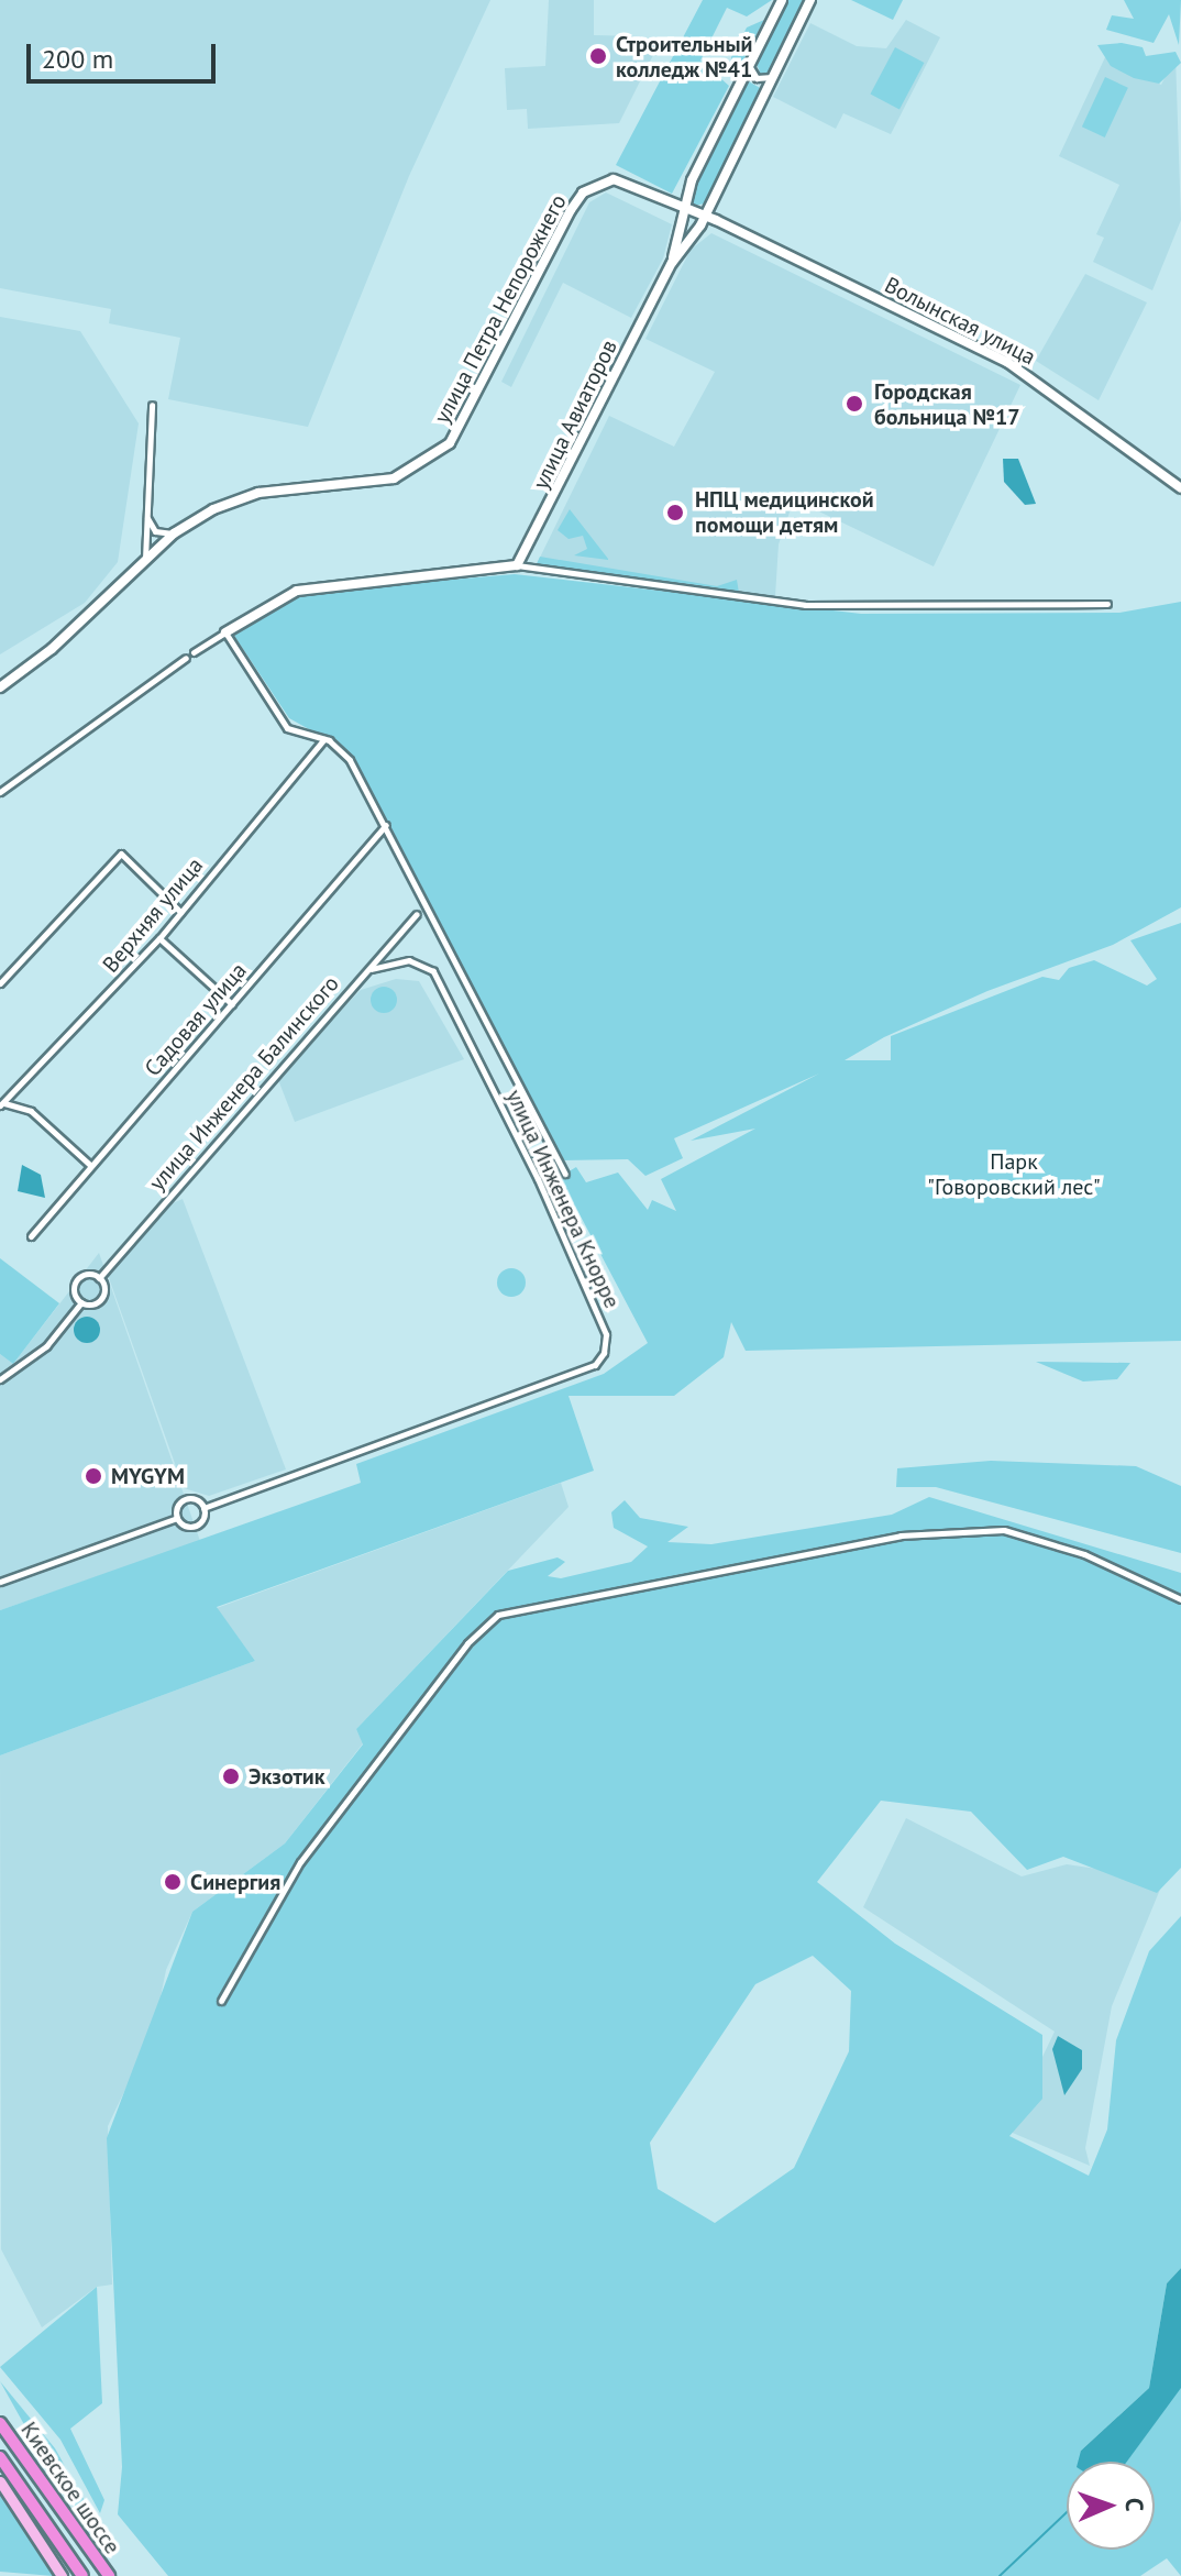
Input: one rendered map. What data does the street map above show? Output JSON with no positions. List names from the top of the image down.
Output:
{
  "streets": {
    "highway": ["Киевское шоссе"],
    "street": [
      "улица Петра Непорожнего",
      "Волынская улица",
      "улица Авиаторов",
      "Верхняя улица",
      "Садовая улица",
      "улица Инженера Балинского",
      "улица Инженера Кнорре"
    ]
  },
  "crossings": [
    ["улица Петра Непорожнего", "улица Авиаторов"],
    ["Волынская улица", "улица Авиаторов"],
    ["улица Инженера Балинского", "улица Инженера Кнорре"]
  ],
  "parks": ["Парк \"Говоровский лес\""],
  "places": [
    "Строительный колледж №41",
    "Городская больница №17",
    "НПЦ медицинской помощи детям",
    "MYGYM",
    "Экзотик",
    "Синергия"
  ],
  "scale_bar": "200 m",
  "north": "right"
}
